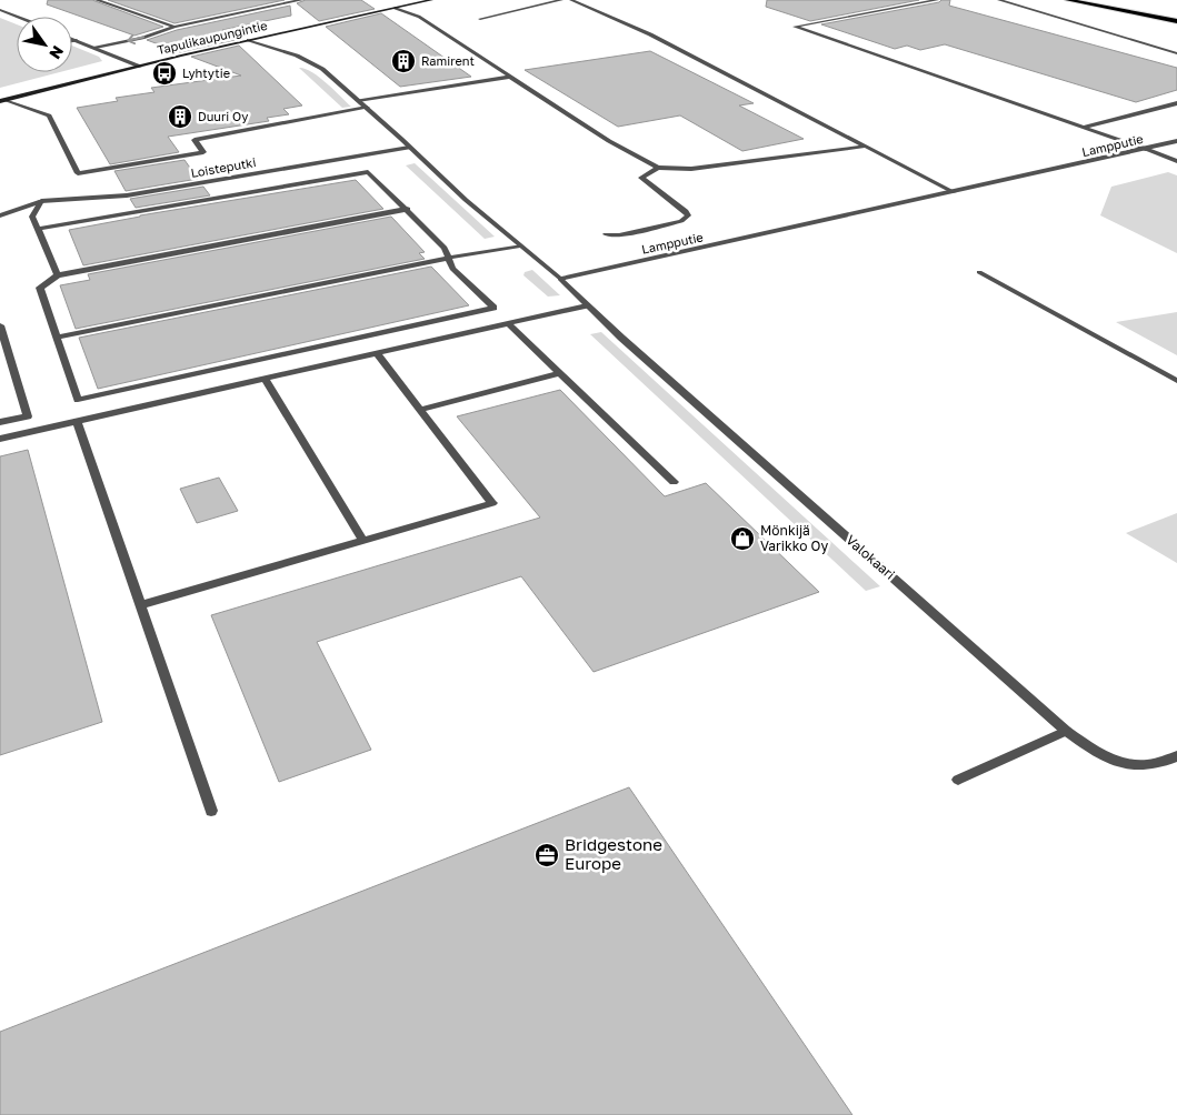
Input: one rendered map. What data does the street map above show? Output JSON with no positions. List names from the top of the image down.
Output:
{
  "streets": {
    "main road": ["Tapulikaupungintie"],
    "street": ["Lampputie", "Loisteputki", "Valokaari"]
  },
  "crossings": [
    ["Lampputie", "Valokaari"]
  ],
  "places": {
    "building": ["Ramirent", "Duuri Oy"],
    "bus stop": ["Lyhtytie"],
    "shop": ["Mönkijä Varikko Oy"],
    "office": ["Bridgestone Europe"]
  },
  "north": "bottom right"
}
